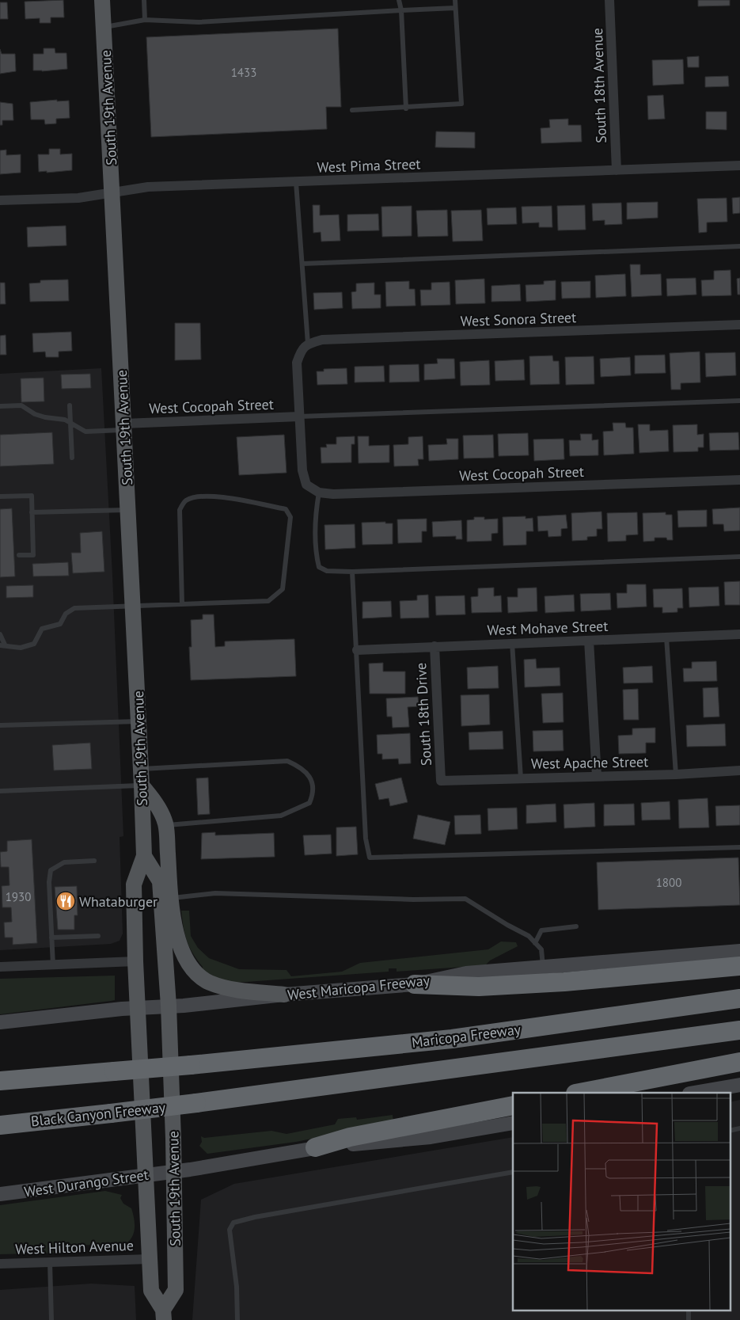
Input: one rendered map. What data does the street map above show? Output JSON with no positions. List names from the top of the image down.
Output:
{
  "streets": {
    "highway": ["Maricopa Freeway", "Black Canyon Freeway"],
    "main road": ["South 19th Avenue", "West Maricopa Freeway", "West Durango Street"],
    "street": [
      "South 18th Avenue",
      "West Pima Street",
      "West Sonora Street",
      "West Cocopah Street",
      "West Mohave Street",
      "South 18th Drive",
      "West Apache Street",
      "West Hilton Avenue"
    ]
  },
  "crossings": [
    ["South 18th Avenue", "West Pima Street"],
    ["South 19th Avenue", "West Pima Street"],
    ["South 19th Avenue", "West Cocopah Street"],
    ["South 19th Avenue", "West Maricopa Freeway"],
    ["South 19th Avenue", "West Durango Street"],
    ["South 19th Avenue", "West Hilton Avenue"],
    ["West Mohave Street", "South 18th Drive"],
    ["South 18th Drive", "West Apache Street"]
  ],
  "places": {
    "restaurant": ["Whataburger"]
  },
  "house_numbers": ["1433", "1800", "1930"]
}
